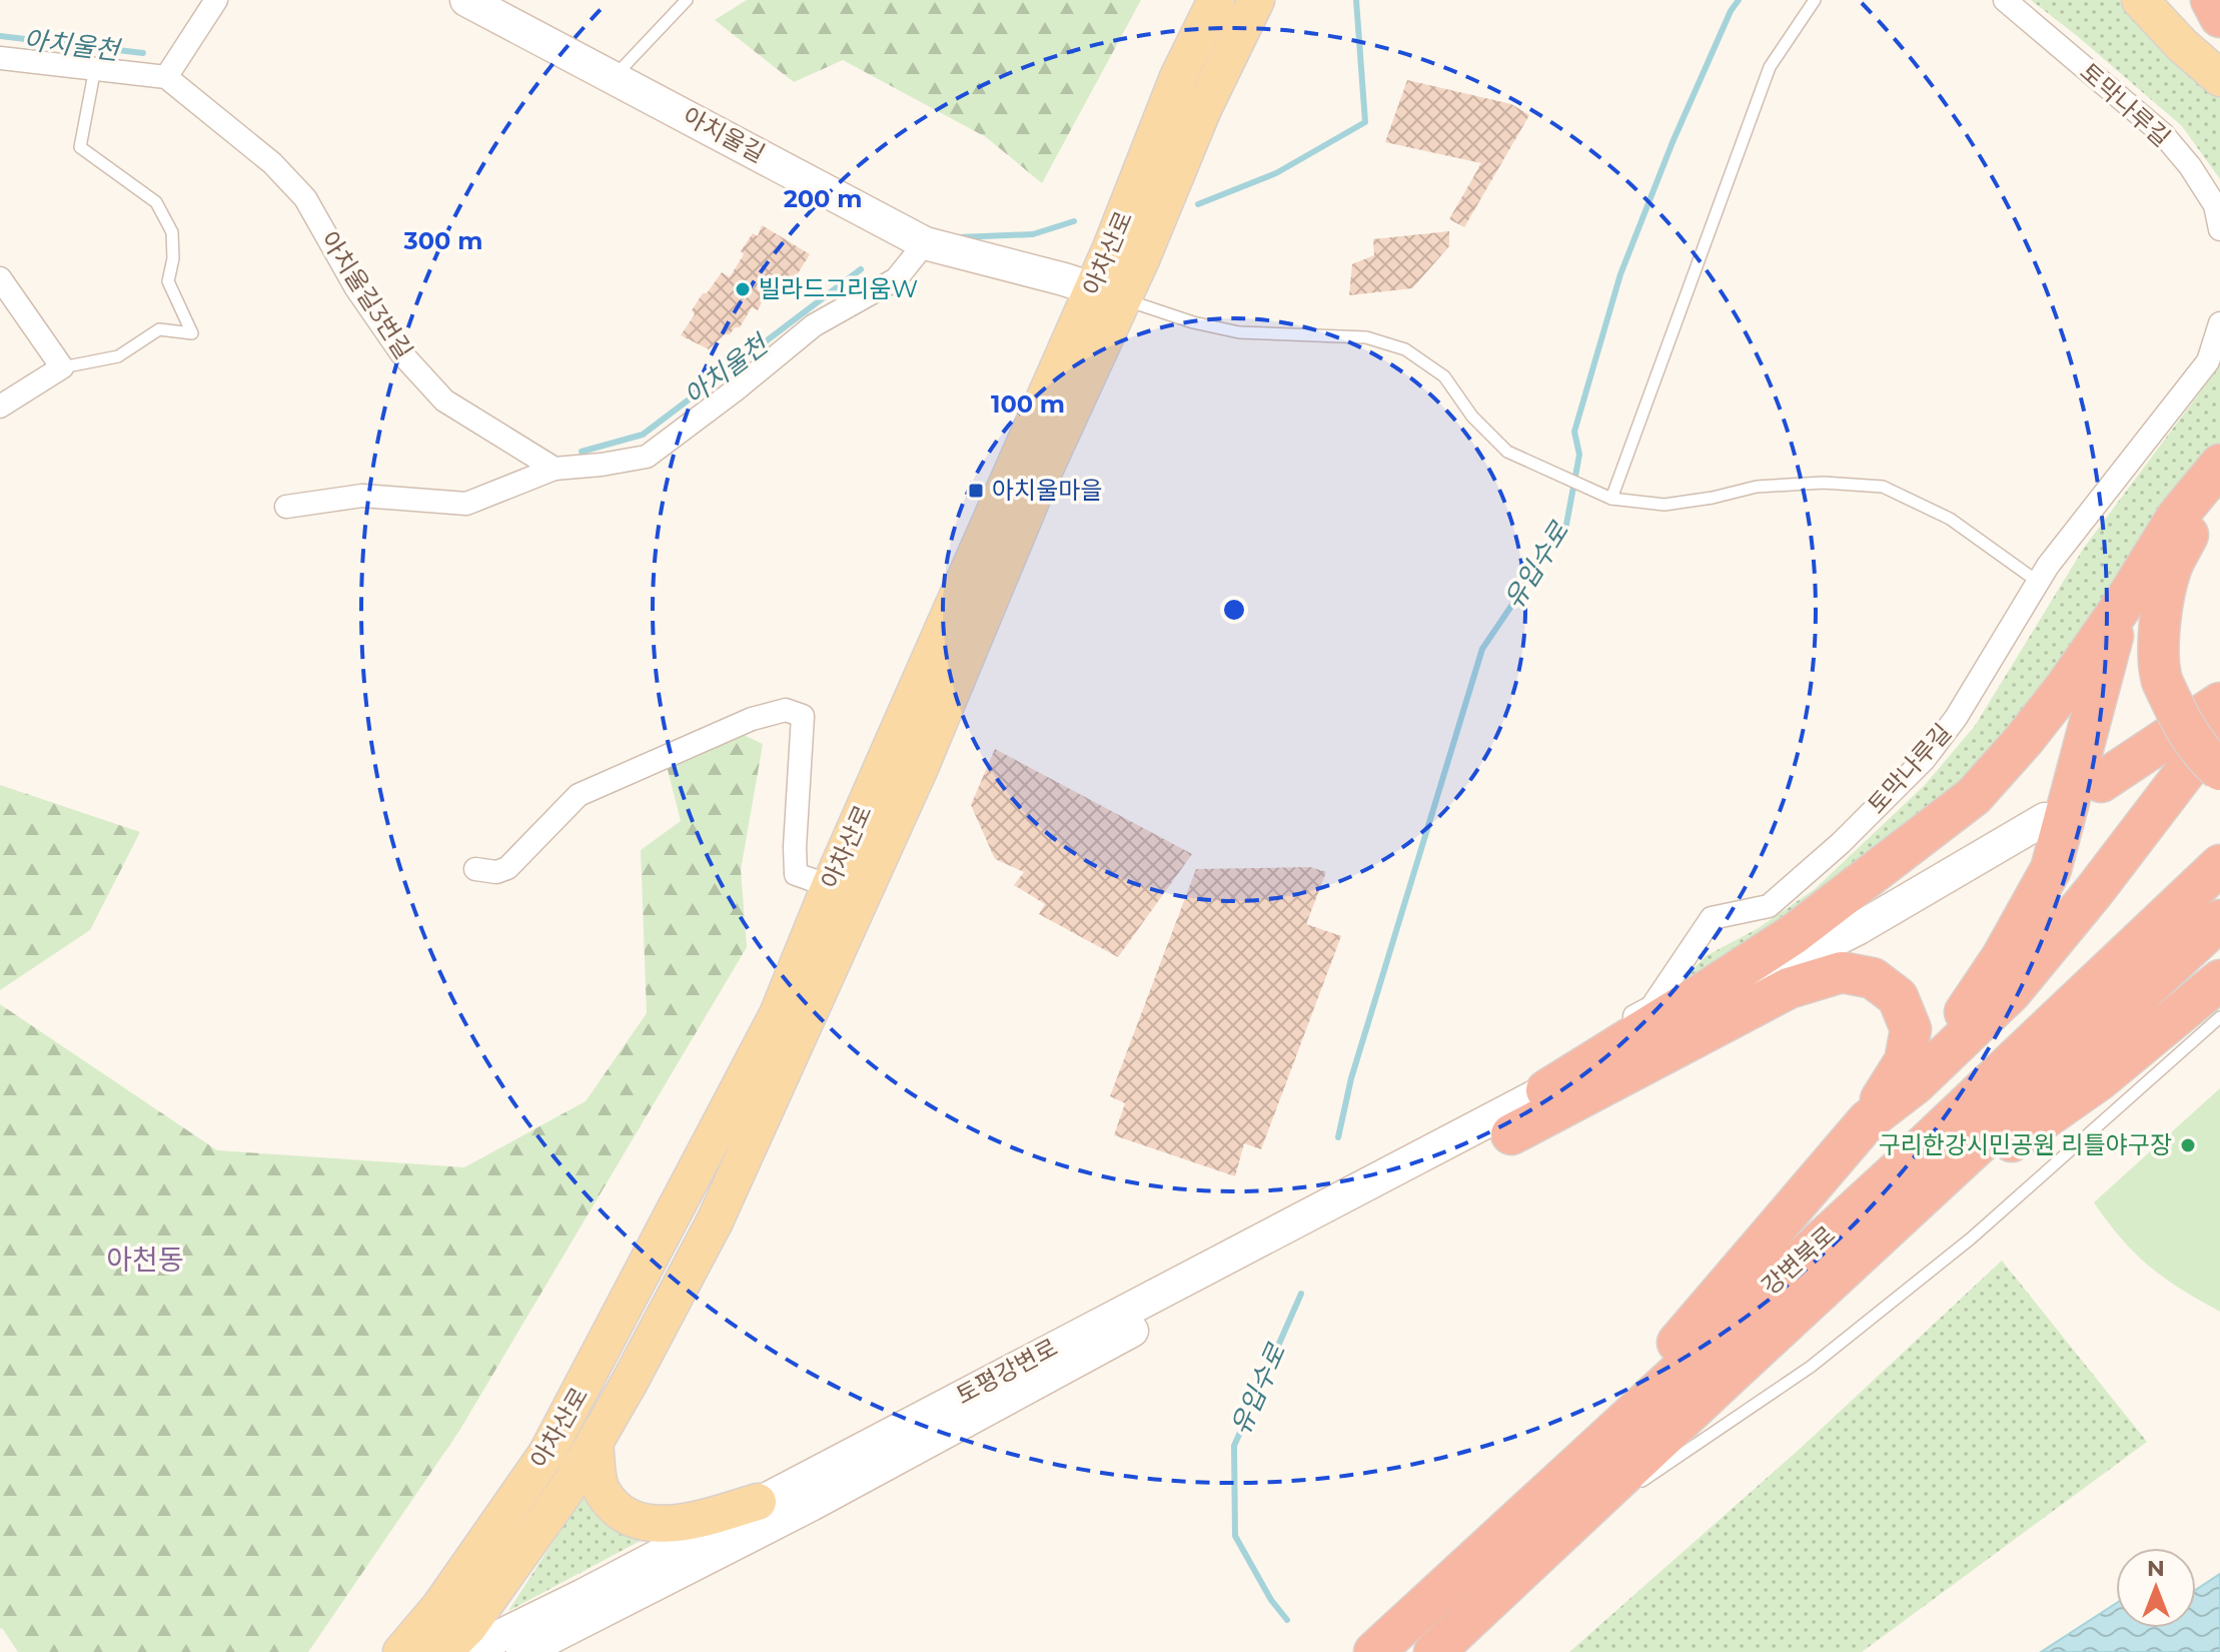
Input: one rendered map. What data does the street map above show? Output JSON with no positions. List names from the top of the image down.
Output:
{
  "streets": {
    "highway": ["강변북로"],
    "main road": ["아차산로"],
    "street": [
      "토막나루길",
      "아치울길",
      "아치울길3번길",
      "토평강변로"
    ]
  },
  "crossings": [
    ["토막나루길", "토평강변로"],
    ["아치울길", "아차산로"]
  ],
  "districts": ["아천동"],
  "water": ["아치울천", "유입수로"],
  "places": {
    "other": ["빌라드그리움W", "구리한강시민공원 리틀야구장"],
    "transit": ["아치울마을"]
  },
  "north": "top",
  "rings": ["200 m", "300 m", "100 m"]
}
